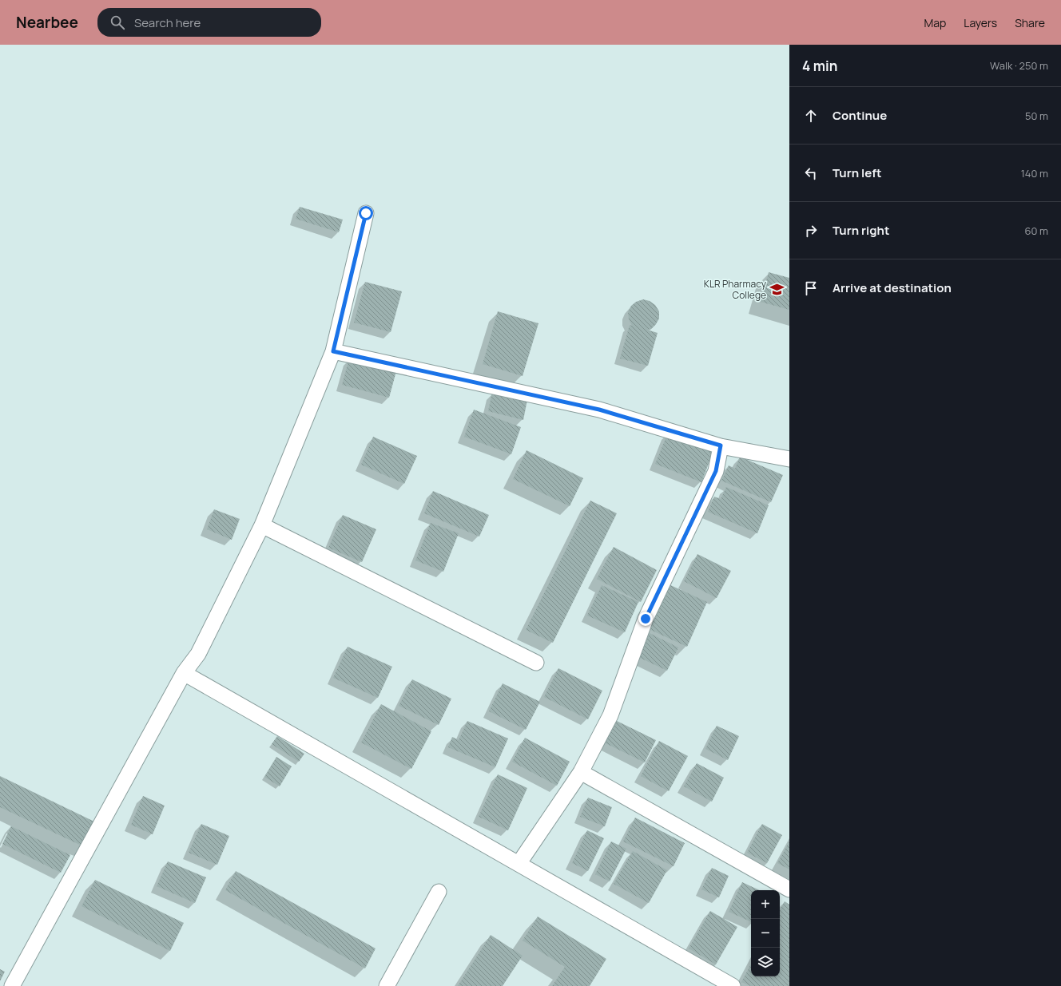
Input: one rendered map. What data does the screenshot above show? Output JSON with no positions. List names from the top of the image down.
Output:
{
  "places": {
    "school or university": ["KLR Pharmacy College"]
  },
  "page": {
    "header": "Nearbee",
    "search": "Search here",
    "nav": ["Map", "Layers", "Share"],
    "heading": ["4 min", "Walk · 250 m"],
    "list": [
      ["Continue", "50 m"],
      ["Turn left", "140 m"],
      ["Turn right", "60 m"],
      "Arrive at destination"
    ],
    "map_buttons": ["+", "−"]
  }
}
